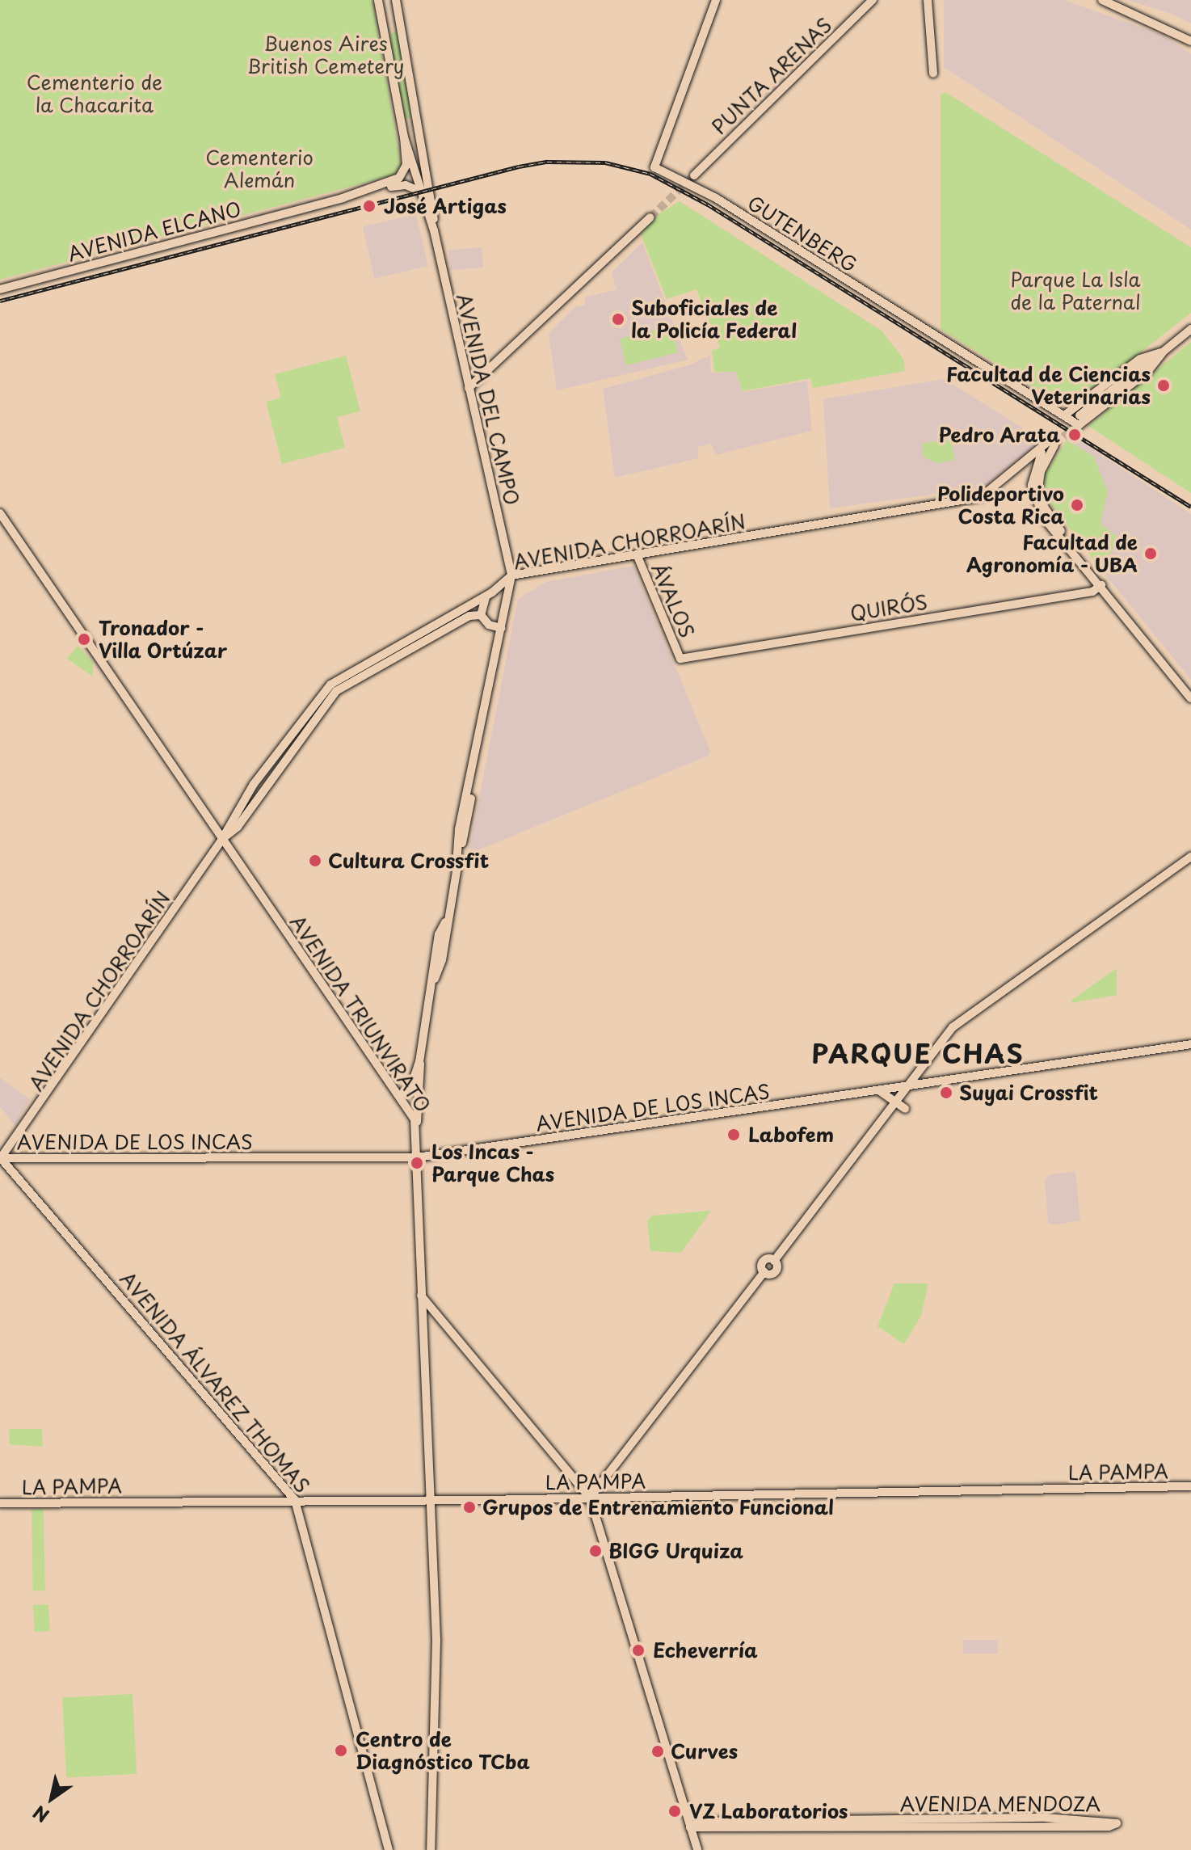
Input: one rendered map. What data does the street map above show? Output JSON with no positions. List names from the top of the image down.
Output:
{
  "streets": {
    "main road": [
      "PUNTA ARENAS",
      "AVENIDA ELCANO",
      "GUTENBERG",
      "AVENIDA DEL CAMPO",
      "AVENIDA CHORROARÍN",
      "ÁVALOS",
      "QUIRÓS",
      "AVENIDA TRIUNVIRATO",
      "AVENIDA DE LOS INCAS",
      "AVENIDA ÁLVAREZ THOMAS",
      "LA PAMPA",
      "AVENIDA MENDOZA"
    ]
  },
  "crossings": [
    ["AVENIDA ELCANO", "AVENIDA DEL CAMPO"],
    ["AVENIDA DEL CAMPO", "AVENIDA CHORROARÍN"],
    ["AVENIDA CHORROARÍN", "ÁVALOS"],
    ["AVENIDA CHORROARÍN", "QUIRÓS"],
    ["AVENIDA CHORROARÍN", "AVENIDA TRIUNVIRATO"],
    ["AVENIDA CHORROARÍN", "AVENIDA DE LOS INCAS"],
    ["AVENIDA CHORROARÍN", "AVENIDA ÁLVAREZ THOMAS"],
    ["ÁVALOS", "QUIRÓS"],
    ["AVENIDA TRIUNVIRATO", "AVENIDA DE LOS INCAS"],
    ["AVENIDA TRIUNVIRATO", "LA PAMPA"],
    ["AVENIDA DE LOS INCAS", "AVENIDA ÁLVAREZ THOMAS"],
    ["AVENIDA ÁLVAREZ THOMAS", "LA PAMPA"]
  ],
  "districts": ["PARQUE CHAS"],
  "parks": [
    "Buenos Aires British Cemetery",
    "Cementerio de la Chacarita",
    "Cementerio Alemán",
    "Parque La Isla de la Paternal"
  ],
  "places": [
    "José Artigas",
    "Suboficiales de la Policía Federal",
    "Facultad de Ciencias Veterinarias",
    "Pedro Arata",
    "Polideportivo Costa Rica",
    "Facultad de Agronomía - UBA",
    "Tronador - Villa Ortúzar",
    "Cultura Crossfit",
    "Suyai Crossfit",
    "Labofem",
    "Los Incas - Parque Chas",
    "Grupos de Entrenamiento Funcional",
    "BIGG Urquiza",
    "Echeverría",
    "Centro de Diagnóstico TCba",
    "Curves",
    "VZ Laboratorios"
  ],
  "north": "bottom left"
}
